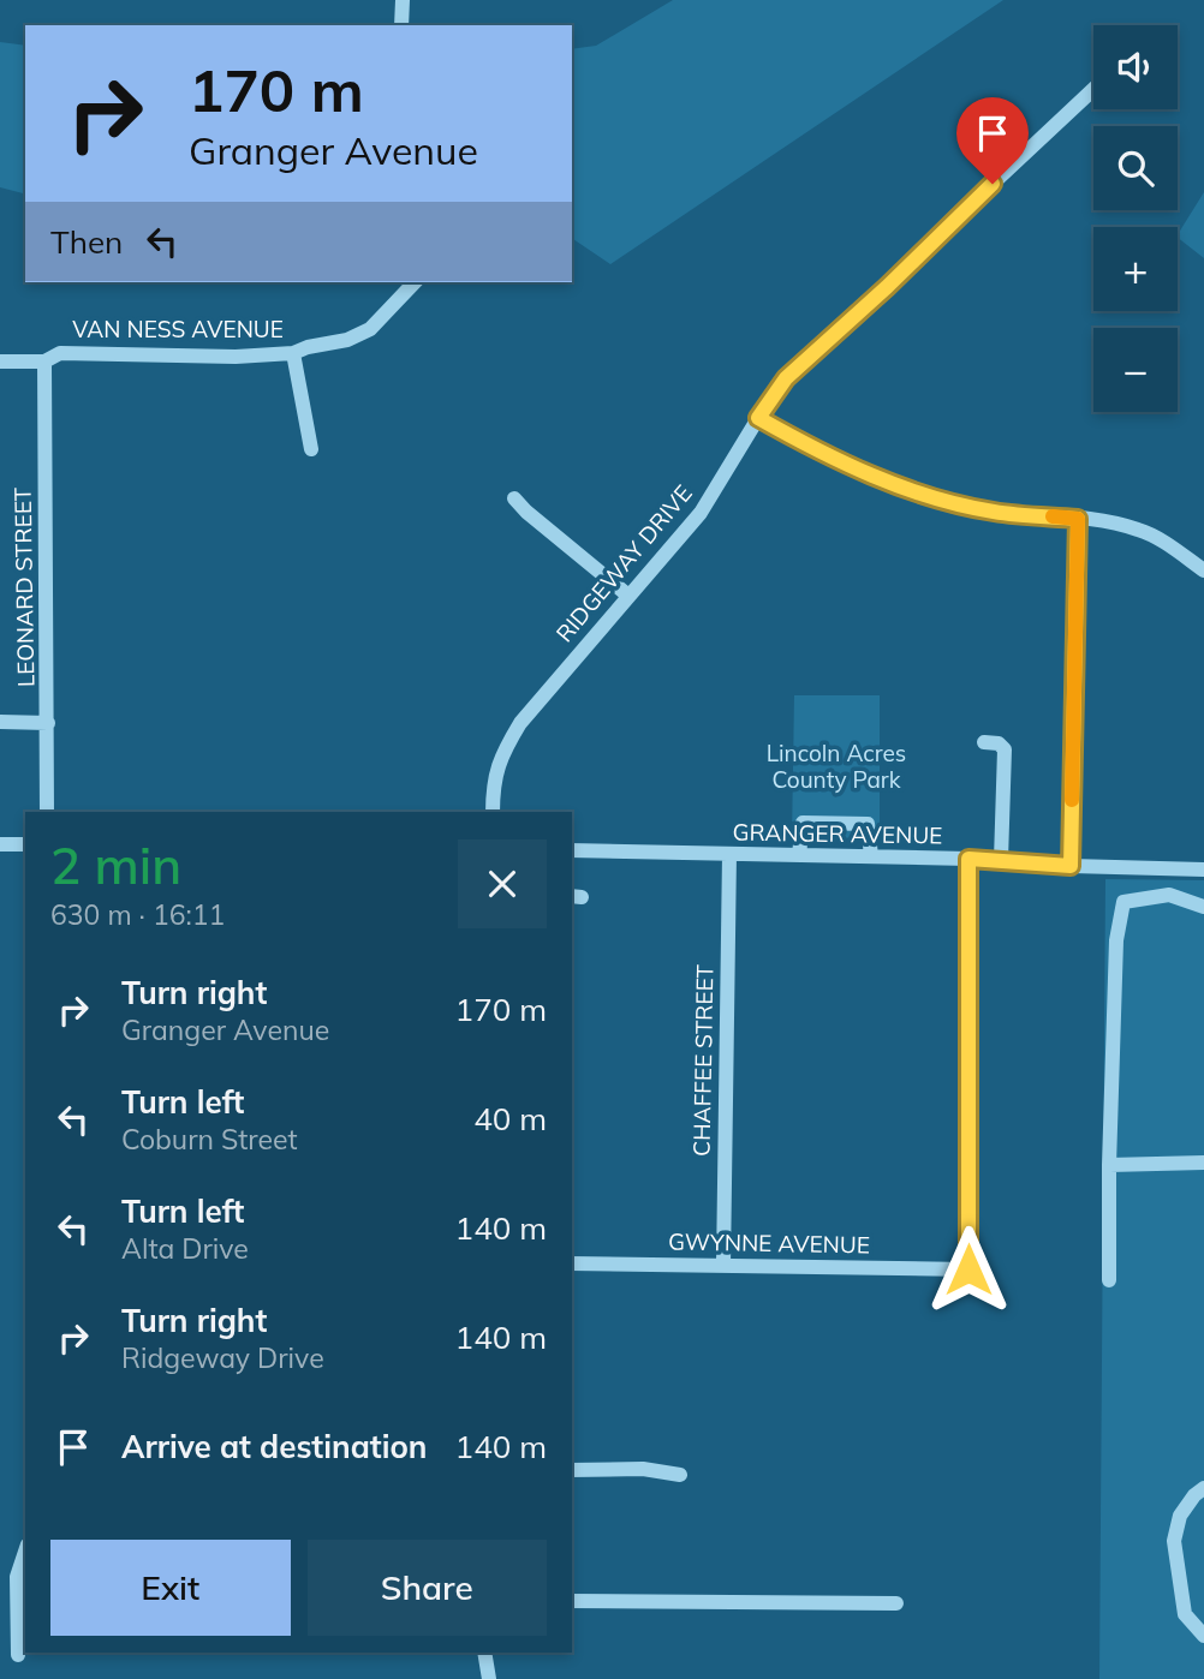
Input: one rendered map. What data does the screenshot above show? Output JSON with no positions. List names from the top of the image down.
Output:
{
  "streets": {
    "street": [
      "VAN NESS AVENUE",
      "RIDGEWAY DRIVE",
      "LEONARD STREET",
      "GRANGER AVENUE",
      "CHAFFEE STREET",
      "GWYNNE AVENUE"
    ]
  },
  "crossings": [
    ["VAN NESS AVENUE", "LEONARD STREET"],
    ["GRANGER AVENUE", "CHAFFEE STREET"],
    ["GRANGER AVENUE", "GWYNNE AVENUE"],
    ["CHAFFEE STREET", "GWYNNE AVENUE"]
  ],
  "parks": ["Lincoln Acres County Park"],
  "page": {
    "map_buttons": ["+", "−"],
    "turn": ["170 m", "Granger Avenue"],
    "then": "Then",
    "heading": ["2 min", "630 m · 16:11"],
    "list": [
      {
        "name": "Turn right",
        "note": "Granger Avenue",
        "value": "170 m"
      },
      {
        "name": "Turn left",
        "note": "Coburn Street",
        "value": "40 m"
      },
      {
        "name": "Turn left",
        "note": "Alta Drive",
        "value": "140 m"
      },
      {
        "name": "Turn right",
        "note": "Ridgeway Drive",
        "value": "140 m"
      },
      {
        "name": "Arrive at destination",
        "value": "140 m"
      }
    ],
    "buttons": ["Exit", "Share"]
  }
}
